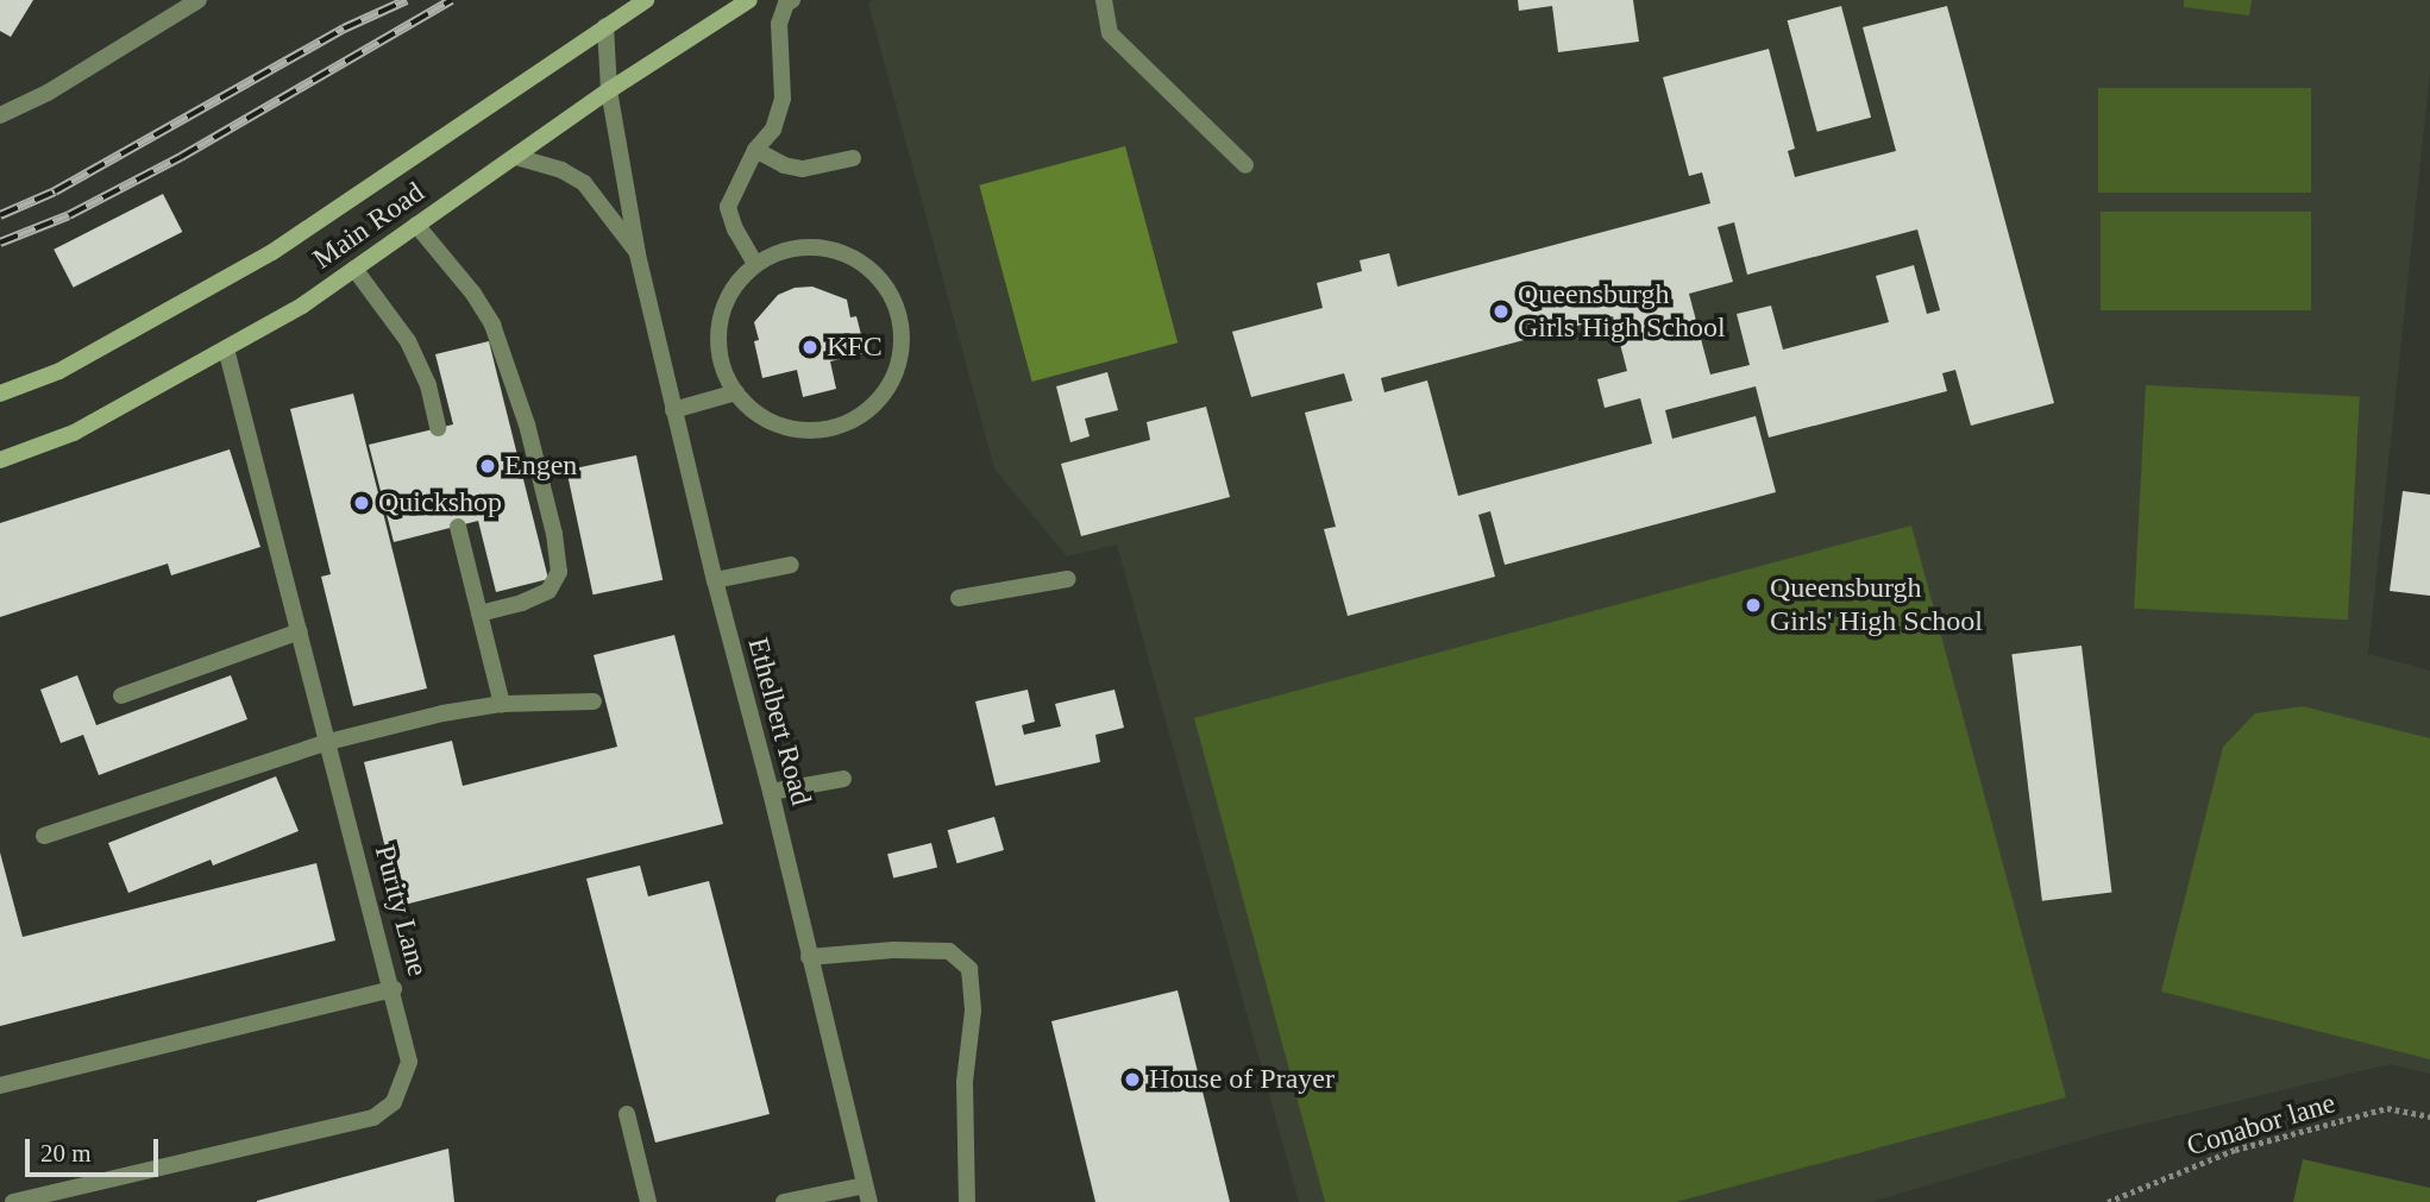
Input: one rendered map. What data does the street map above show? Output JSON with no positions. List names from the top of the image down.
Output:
{
  "streets": {
    "main road": ["Main Road"],
    "street": ["Ethelbert Road", "Purity Lane"],
    "path": ["Conabor lane"]
  },
  "crossings": [
    ["Main Road", "Ethelbert Road"],
    ["Main Road", "Purity Lane"]
  ],
  "places": [
    "Queensburgh Girls High School",
    "KFC",
    "Engen",
    "Quickshop",
    "Queensburgh Girls' High School",
    "House of Prayer"
  ],
  "scale_bar": "20 m"
}
